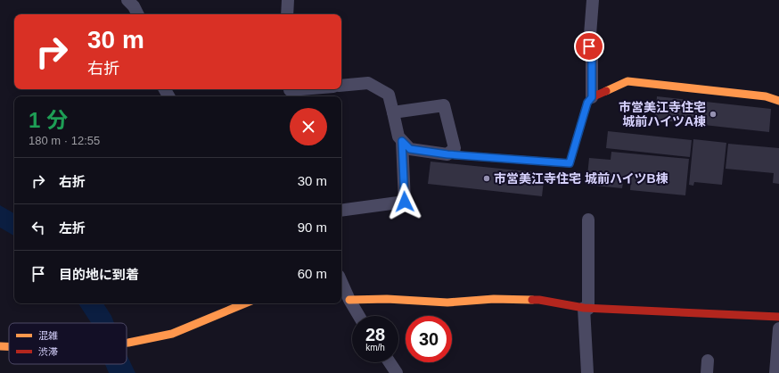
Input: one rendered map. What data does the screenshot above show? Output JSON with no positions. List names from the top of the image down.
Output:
{
  "places": ["市営美江寺住宅 城前ハイツA棟", "市営美江寺住宅 城前ハイツB棟"],
  "legend": ["混雑", "渋滞"],
  "page": {
    "turn": ["30 m", "右折"],
    "heading": ["1 分", "180 m · 12:55"],
    "list": [
      {
        "name": "右折",
        "value": "30 m"
      },
      {
        "name": "左折",
        "value": "90 m"
      },
      {
        "name": "目的地に到着",
        "value": "60 m"
      }
    ],
    "speed": "28 km/h",
    "limit": "30"
  }
}
